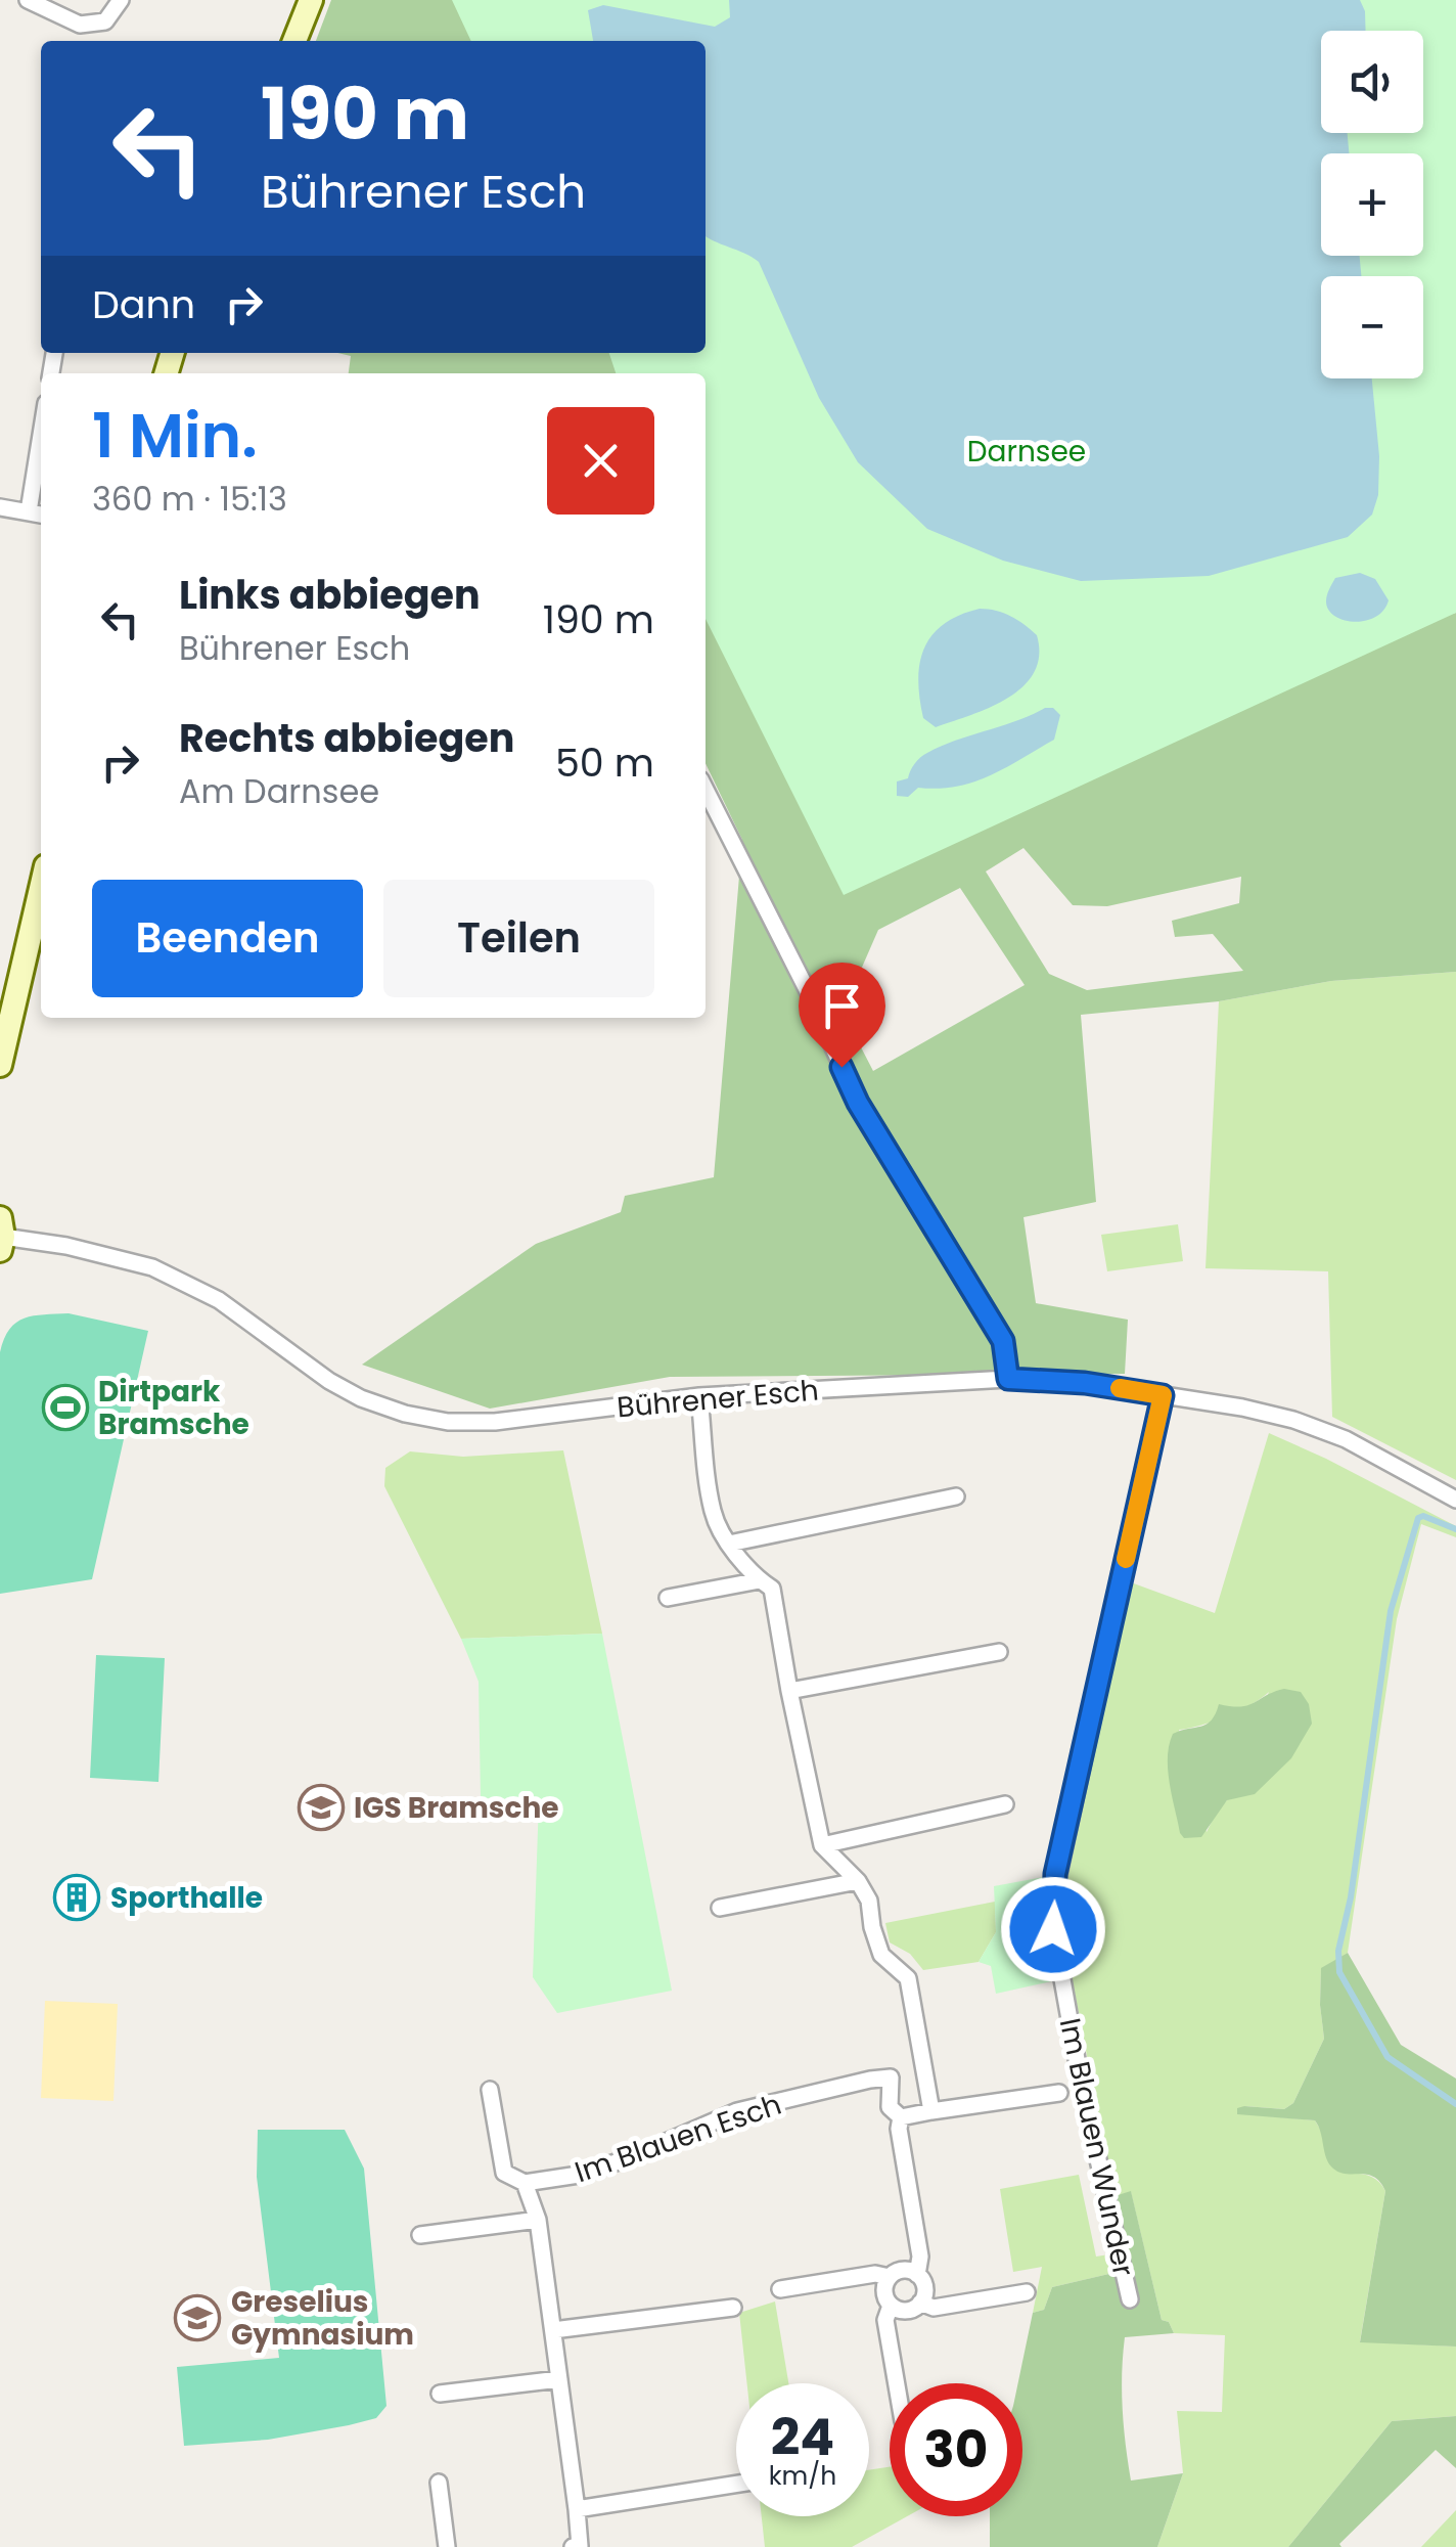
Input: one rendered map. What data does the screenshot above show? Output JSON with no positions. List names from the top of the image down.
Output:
{
  "streets": {
    "street": ["Bührener Esch", "Im Blauen Esch", "Im Blauen Wunder"]
  },
  "crossings": [
    ["Bührener Esch", "Im Blauen Wunder"]
  ],
  "parks": ["Darnsee"],
  "places": {
    "sports": ["Dirtpark Bramsche"],
    "school or university": ["IGS Bramsche", "Greselius Gymnasium"],
    "building": ["Sporthalle"]
  },
  "page": {
    "map_buttons": ["+", "−"],
    "turn": ["190 m", "Bührener Esch"],
    "then": "Dann",
    "heading": ["1 Min.", "360 m · 15:13"],
    "list": [
      {
        "name": "Links abbiegen",
        "note": "Bührener Esch",
        "value": "190 m"
      },
      {
        "name": "Rechts abbiegen",
        "note": "Am Darnsee",
        "value": "50 m"
      }
    ],
    "buttons": ["Beenden", "Teilen"],
    "speed": "24 km/h",
    "limit": "30"
  }
}
